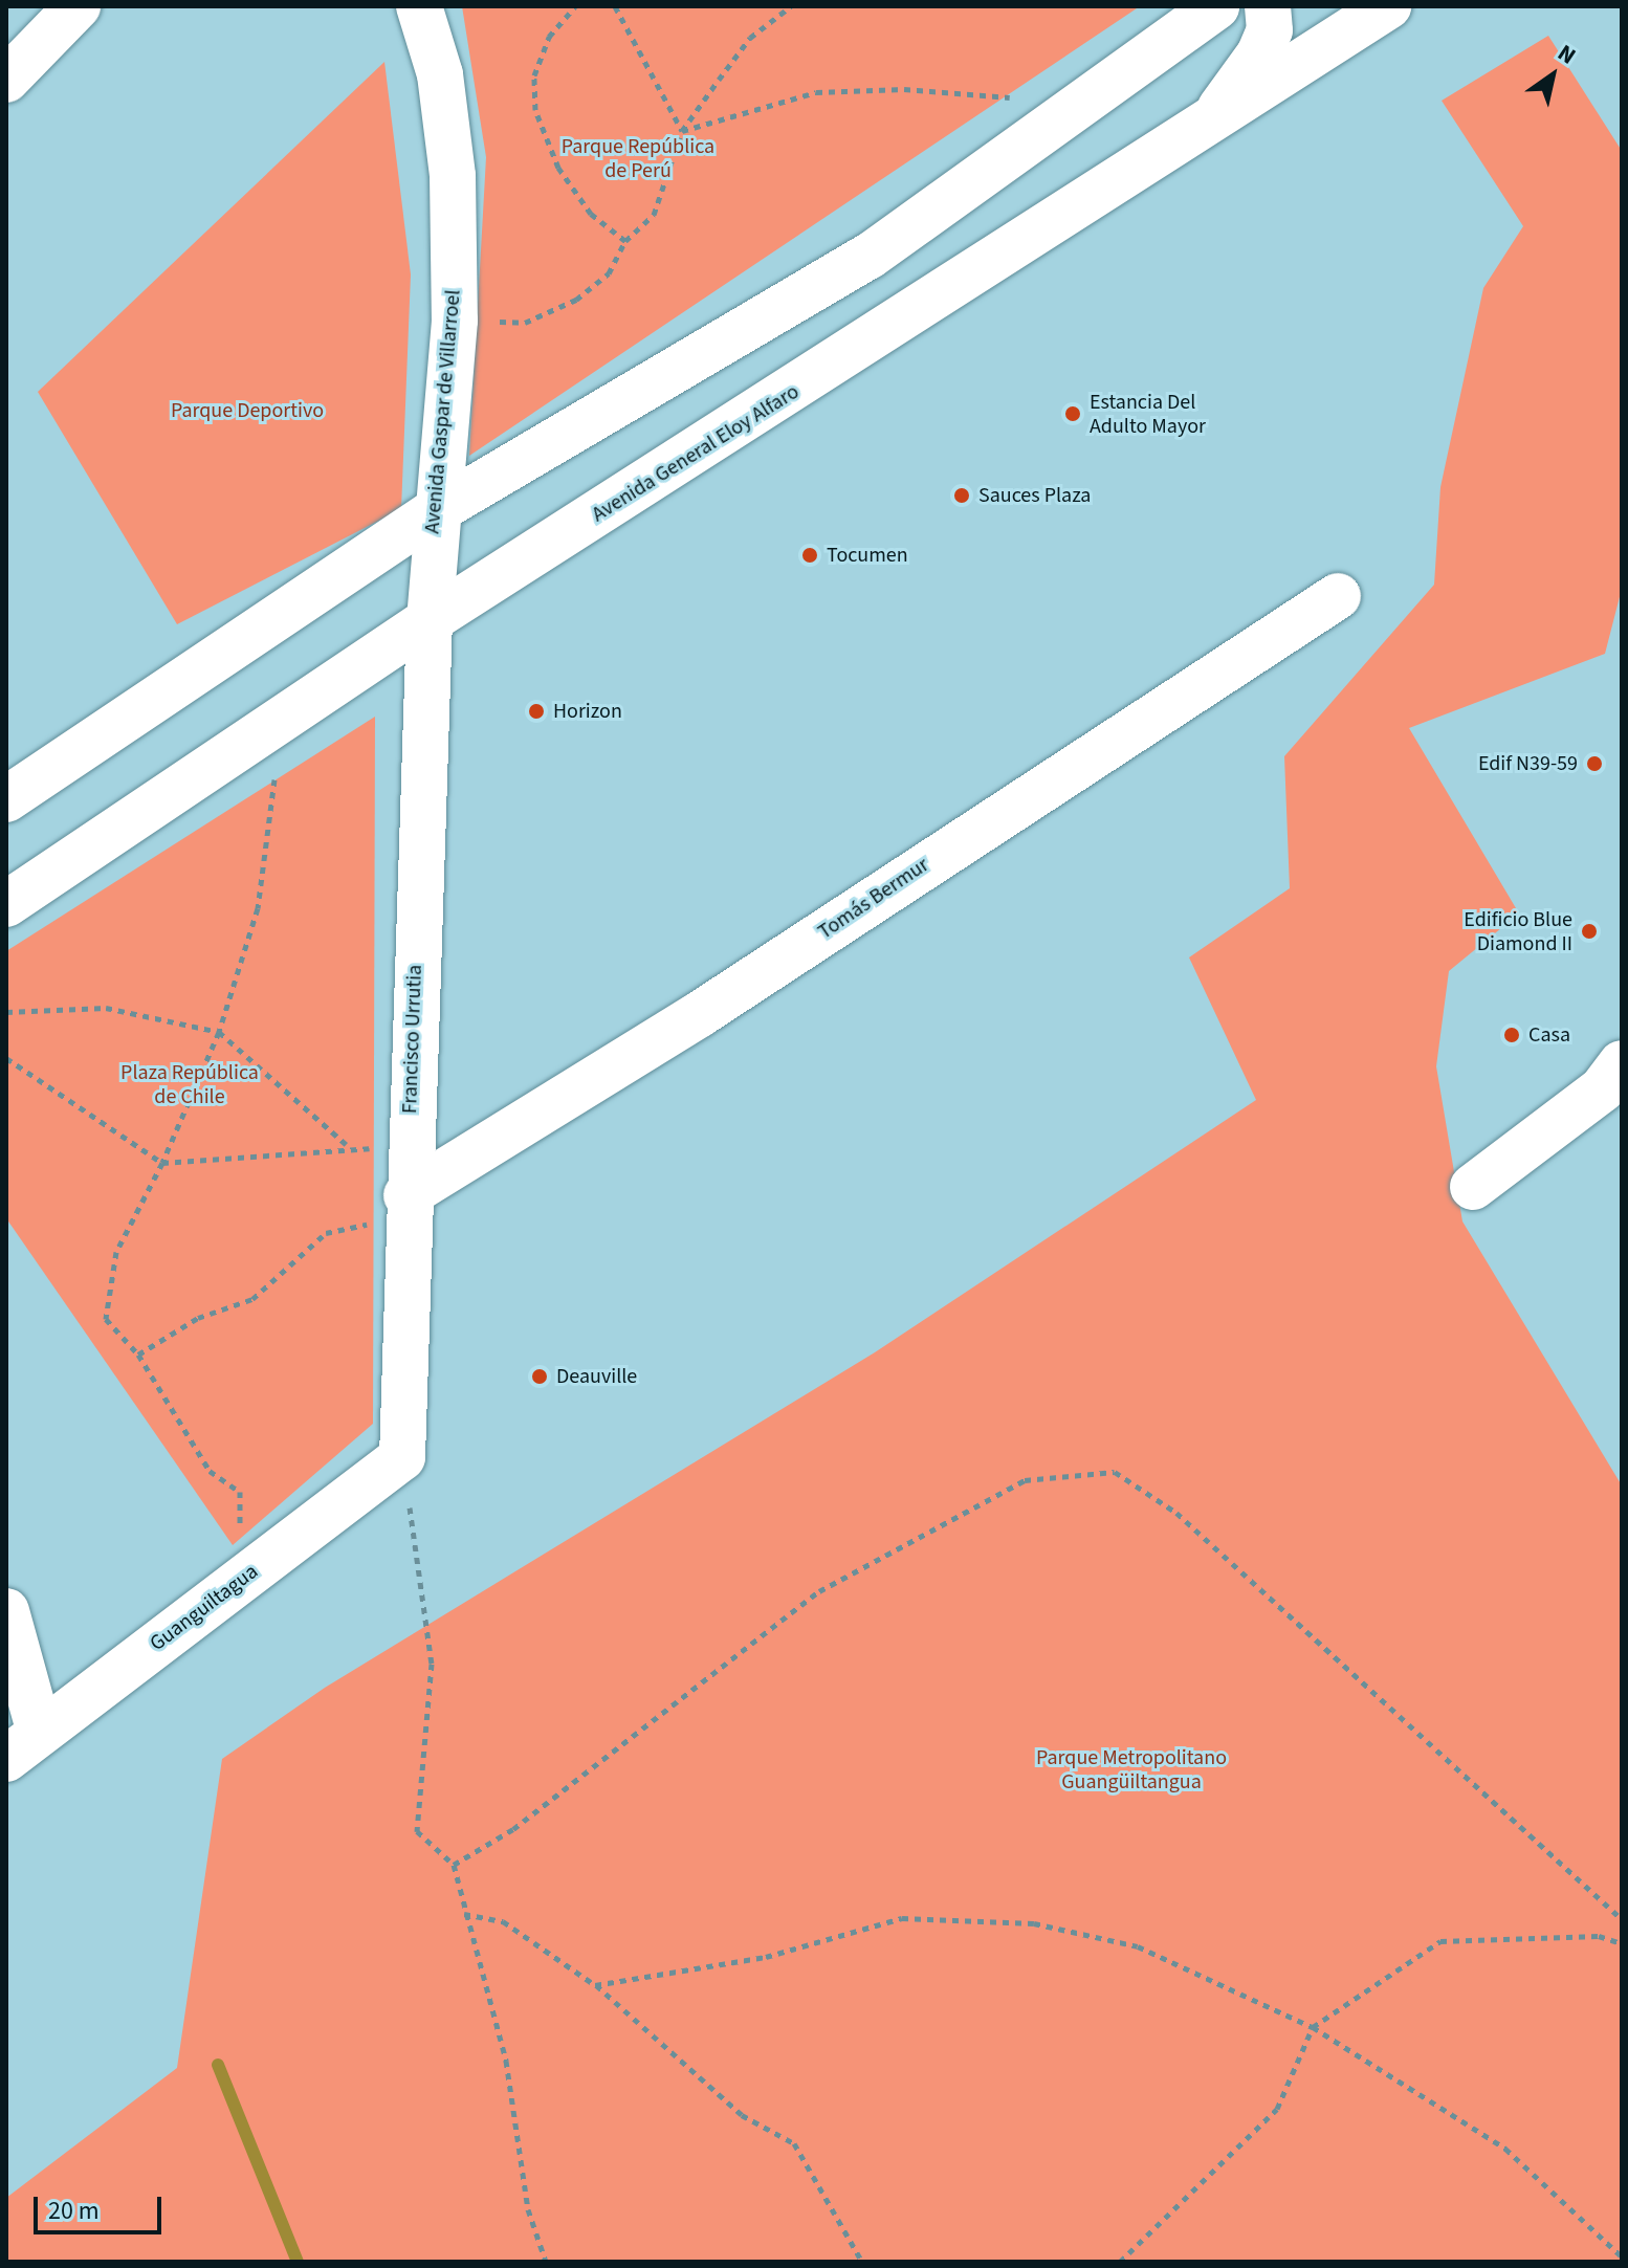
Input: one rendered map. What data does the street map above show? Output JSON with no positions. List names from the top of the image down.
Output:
{
  "streets": {
    "main road": [
      "Avenida Gaspar de Villarroel",
      "Avenida General Eloy Alfaro",
      "Tomás Bermur",
      "Francisco Urrutia",
      "Guanguiltagua"
    ]
  },
  "crossings": [
    ["Avenida Gaspar de Villarroel", "Avenida General Eloy Alfaro"],
    ["Avenida Gaspar de Villarroel", "Francisco Urrutia"],
    ["Avenida General Eloy Alfaro", "Francisco Urrutia"],
    ["Tomás Bermur", "Francisco Urrutia"],
    ["Francisco Urrutia", "Guanguiltagua"]
  ],
  "parks": [
    "Parque República de Perú",
    "Parque Deportivo",
    "Plaza República de Chile",
    "Parque Metropolitano Guangüiltangua"
  ],
  "places": [
    "Estancia Del Adulto Mayor",
    "Sauces Plaza",
    "Tocumen",
    "Horizon",
    "Edif N39-59",
    "Edificio Blue Diamond II",
    "Casa",
    "Deauville"
  ],
  "scale_bar": "20 m",
  "north": "top right"
}
